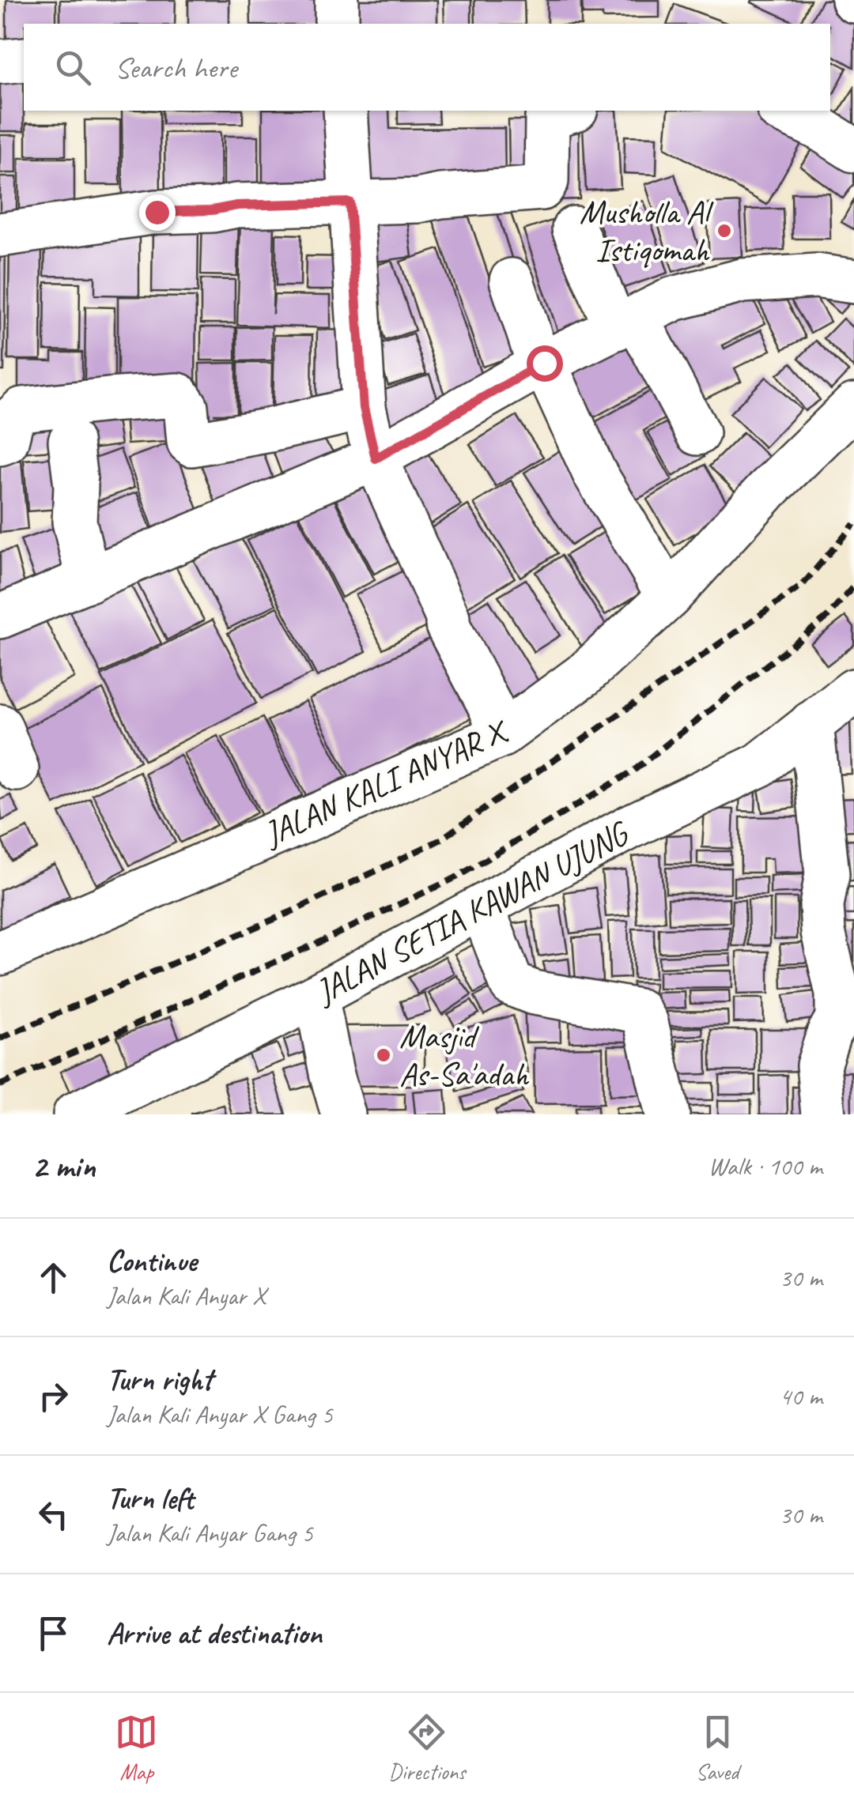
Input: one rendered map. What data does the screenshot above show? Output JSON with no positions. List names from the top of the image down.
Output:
{
  "streets": {
    "street": ["JALAN KALI ANYAR X", "JALAN SETIA KAWAN UJUNG"]
  },
  "places": ["Musholla Al Istiqomah", "Masjid As-Sa'adah"],
  "page": {
    "search": "Search here",
    "heading": ["2 min", "Walk · 100 m"],
    "list": [
      ["Continue", "Jalan Kali Anyar X", "30 m"],
      ["Turn right", "Jalan Kali Anyar X Gang 5", "40 m"],
      ["Turn left", "Jalan Kali Anyar Gang 5", "30 m"],
      "Arrive at destination"
    ],
    "nav": ["Map", "Directions", "Saved"]
  }
}
